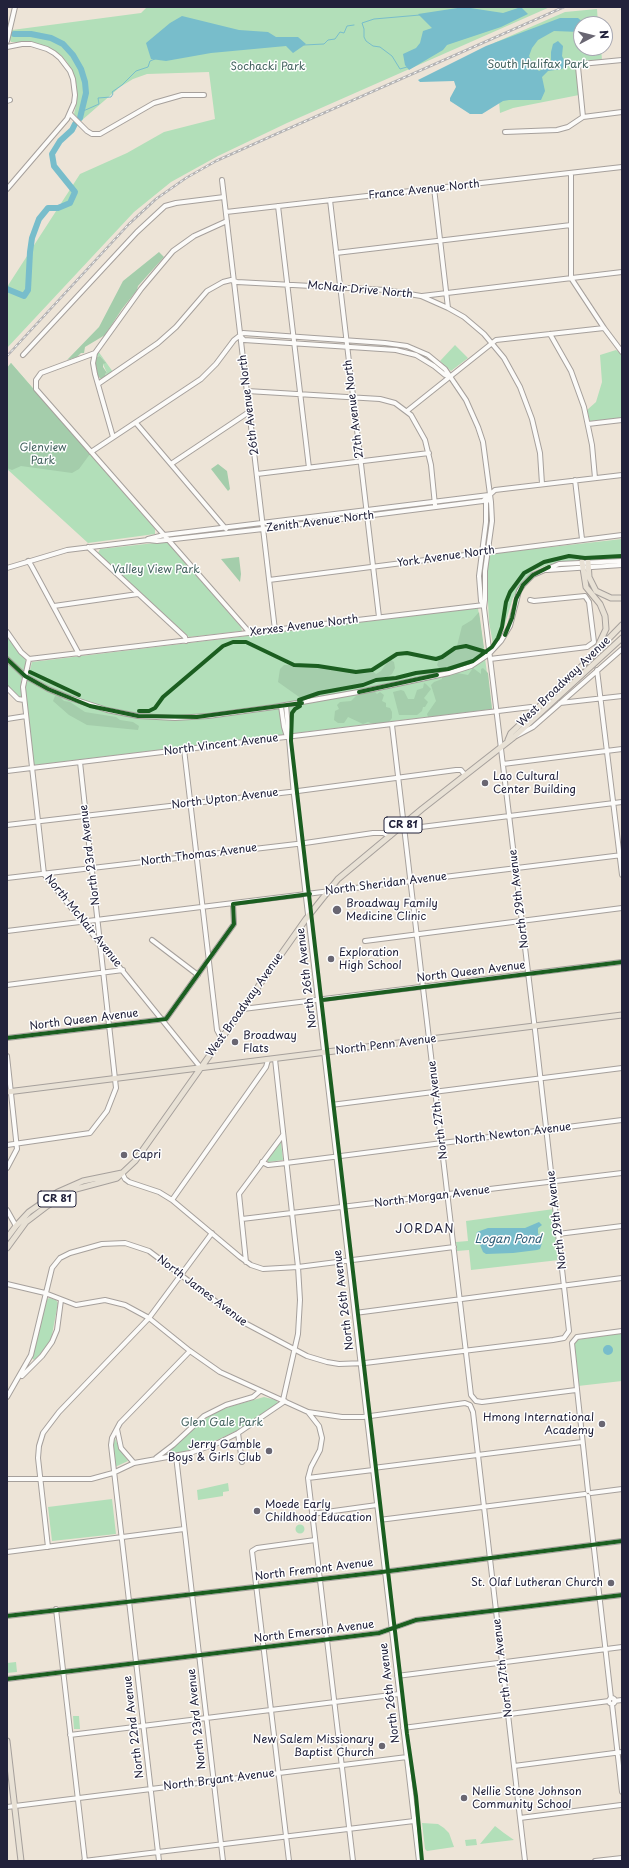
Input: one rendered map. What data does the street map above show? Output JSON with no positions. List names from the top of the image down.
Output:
{
  "streets": {
    "main road": ["West Broadway Avenue", "CR 81", "North Penn Avenue"],
    "street": [
      "France Avenue North",
      "McNair Drive North",
      "26th Avenue North",
      "27th Avenue North",
      "Zenith Avenue North",
      "York Avenue North",
      "Xerxes Avenue North",
      "North Vincent Avenue",
      "North Upton Avenue",
      "North 23rd Avenue",
      "North Thomas Avenue",
      "North Sheridan Avenue",
      "North 29th Avenue",
      "North McNair Avenue",
      "North Queen Avenue",
      "North 26th Avenue",
      "North 27th Avenue",
      "North Newton Avenue",
      "North Morgan Avenue",
      "North James Avenue",
      "North Fremont Avenue",
      "North Emerson Avenue",
      "North 22nd Avenue",
      "North Bryant Avenue"
    ]
  },
  "crossings": [
    ["France Avenue North", "26th Avenue North"],
    ["France Avenue North", "27th Avenue North"],
    ["McNair Drive North", "26th Avenue North"],
    ["McNair Drive North", "27th Avenue North"],
    ["McNair Drive North", "Zenith Avenue North"],
    ["26th Avenue North", "Zenith Avenue North"],
    ["26th Avenue North", "York Avenue North"],
    ["26th Avenue North", "Xerxes Avenue North"],
    ["27th Avenue North", "Zenith Avenue North"],
    ["27th Avenue North", "York Avenue North"],
    ["27th Avenue North", "Xerxes Avenue North"],
    ["Xerxes Avenue North", "North 29th Avenue"],
    ["Xerxes Avenue North", "North McNair Avenue"],
    ["West Broadway Avenue", "North Upton Avenue"],
    ["West Broadway Avenue", "CR 81"],
    ["West Broadway Avenue", "North Thomas Avenue"],
    ["West Broadway Avenue", "North Sheridan Avenue"],
    ["West Broadway Avenue", "North 29th Avenue"],
    ["West Broadway Avenue", "North McNair Avenue"],
    ["West Broadway Avenue", "North Queen Avenue"],
    ["West Broadway Avenue", "North 26th Avenue"],
    ["West Broadway Avenue", "North Penn Avenue"],
    ["West Broadway Avenue", "North 27th Avenue"],
    ["North Vincent Avenue", "North 23rd Avenue"],
    ["North Vincent Avenue", "North 29th Avenue"],
    ["North Vincent Avenue", "North McNair Avenue"],
    ["North Vincent Avenue", "North 26th Avenue"],
    ["North Vincent Avenue", "North 27th Avenue"],
    ["North Upton Avenue", "North 23rd Avenue"],
    ["North Upton Avenue", "North McNair Avenue"],
    ["North Upton Avenue", "North 26th Avenue"],
    ["North Upton Avenue", "North 27th Avenue"],
    ["North 23rd Avenue", "North Thomas Avenue"],
    ["North 23rd Avenue", "North Sheridan Avenue"],
    ["North 23rd Avenue", "North McNair Avenue"],
    ["North 23rd Avenue", "North Queen Avenue"],
    ["North 23rd Avenue", "North Penn Avenue"],
    ["North 23rd Avenue", "North Fremont Avenue"],
    ["North 23rd Avenue", "North Emerson Avenue"],
    ["North 23rd Avenue", "North Bryant Avenue"],
    ["North Thomas Avenue", "North McNair Avenue"],
    ["North Thomas Avenue", "North 26th Avenue"],
    ["North Sheridan Avenue", "North 29th Avenue"],
    ["North Sheridan Avenue", "North McNair Avenue"],
    ["North Sheridan Avenue", "North 26th Avenue"],
    ["North Sheridan Avenue", "North 27th Avenue"],
    ["North 29th Avenue", "North Queen Avenue"],
    ["North 29th Avenue", "North Penn Avenue"],
    ["North 29th Avenue", "North Newton Avenue"],
    ["North 29th Avenue", "North Morgan Avenue"],
    ["North 29th Avenue", "North James Avenue"],
    ["North McNair Avenue", "North Queen Avenue"],
    ["North McNair Avenue", "North Penn Avenue"],
    ["North Queen Avenue", "North 26th Avenue"],
    ["North Queen Avenue", "North 27th Avenue"],
    ["North 26th Avenue", "North Penn Avenue"],
    ["North 26th Avenue", "North 27th Avenue"],
    ["North 26th Avenue", "North Newton Avenue"],
    ["North 26th Avenue", "North Morgan Avenue"],
    ["North 26th Avenue", "North James Avenue"],
    ["North 26th Avenue", "North Fremont Avenue"],
    ["North 26th Avenue", "North Emerson Avenue"],
    ["North 26th Avenue", "North Bryant Avenue"],
    ["North Penn Avenue", "North 27th Avenue"],
    ["North 27th Avenue", "North Newton Avenue"],
    ["North 27th Avenue", "North Morgan Avenue"],
    ["North 27th Avenue", "North James Avenue"],
    ["North 27th Avenue", "North Fremont Avenue"],
    ["North 27th Avenue", "North Emerson Avenue"],
    ["North Fremont Avenue", "North 22nd Avenue"],
    ["North Emerson Avenue", "North 22nd Avenue"],
    ["North 22nd Avenue", "North Bryant Avenue"]
  ],
  "districts": ["JORDAN"],
  "water": ["Logan Pond"],
  "parks": [
    "South Halifax Park",
    "Sochacki Park",
    "Glenview Park",
    "Valley View Park",
    "Glen Gale Park"
  ],
  "places": [
    "Lao Cultural Center Building",
    "Broadway Family Medicine Clinic",
    "Exploration High School",
    "Broadway Flats",
    "Capri",
    "Hmong International Academy",
    "Jerry Gamble Boys & Girls Club",
    "Moede Early Childhood Education",
    "St. Olaf Lutheran Church",
    "New Salem Missionary Baptist Church",
    "Nellie Stone Johnson Community School"
  ],
  "north": "right"
}
